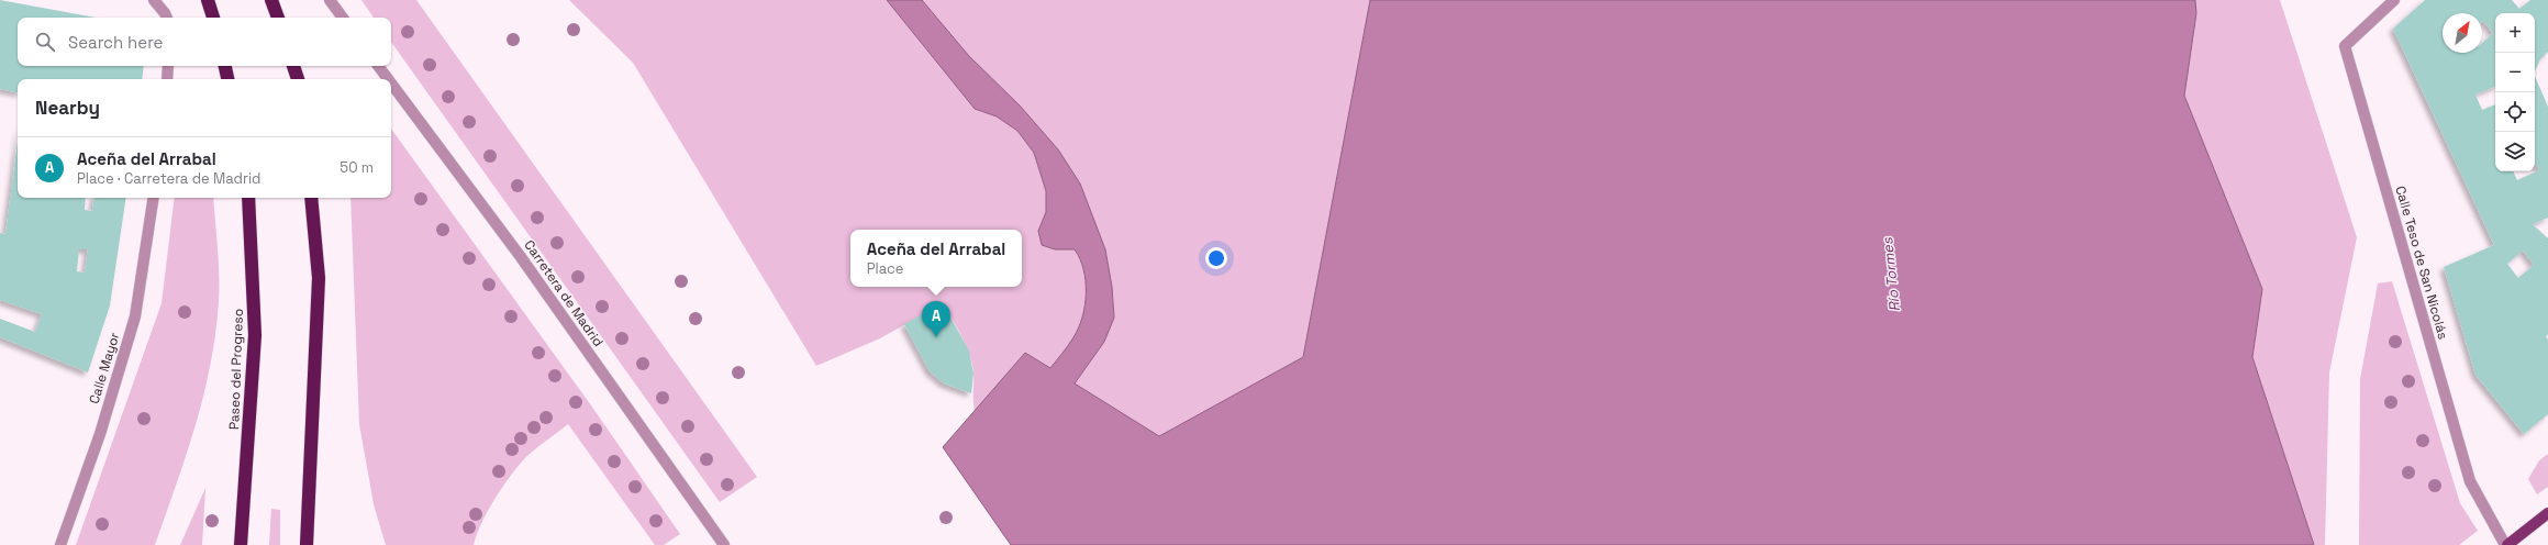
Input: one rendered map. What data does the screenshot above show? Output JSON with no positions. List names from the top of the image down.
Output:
{
  "streets": {
    "highway": ["Paseo del Progreso"],
    "street": ["Calle Teso de San Nicolás", "Carretera de Madrid", "Calle Mayor"]
  },
  "water": ["Río Tormes"],
  "north": "top right",
  "page": {
    "map_buttons": ["+", "−"],
    "search": "Search here",
    "heading": "Nearby",
    "list": [
      {
        "mark": "A",
        "name": "Aceña del Arrabal",
        "note": "Place · Carretera de Madrid",
        "value": "50 m"
      }
    ],
    "popup": ["Aceña del Arrabal", "Place"],
    "pins": "A"
  }
}
